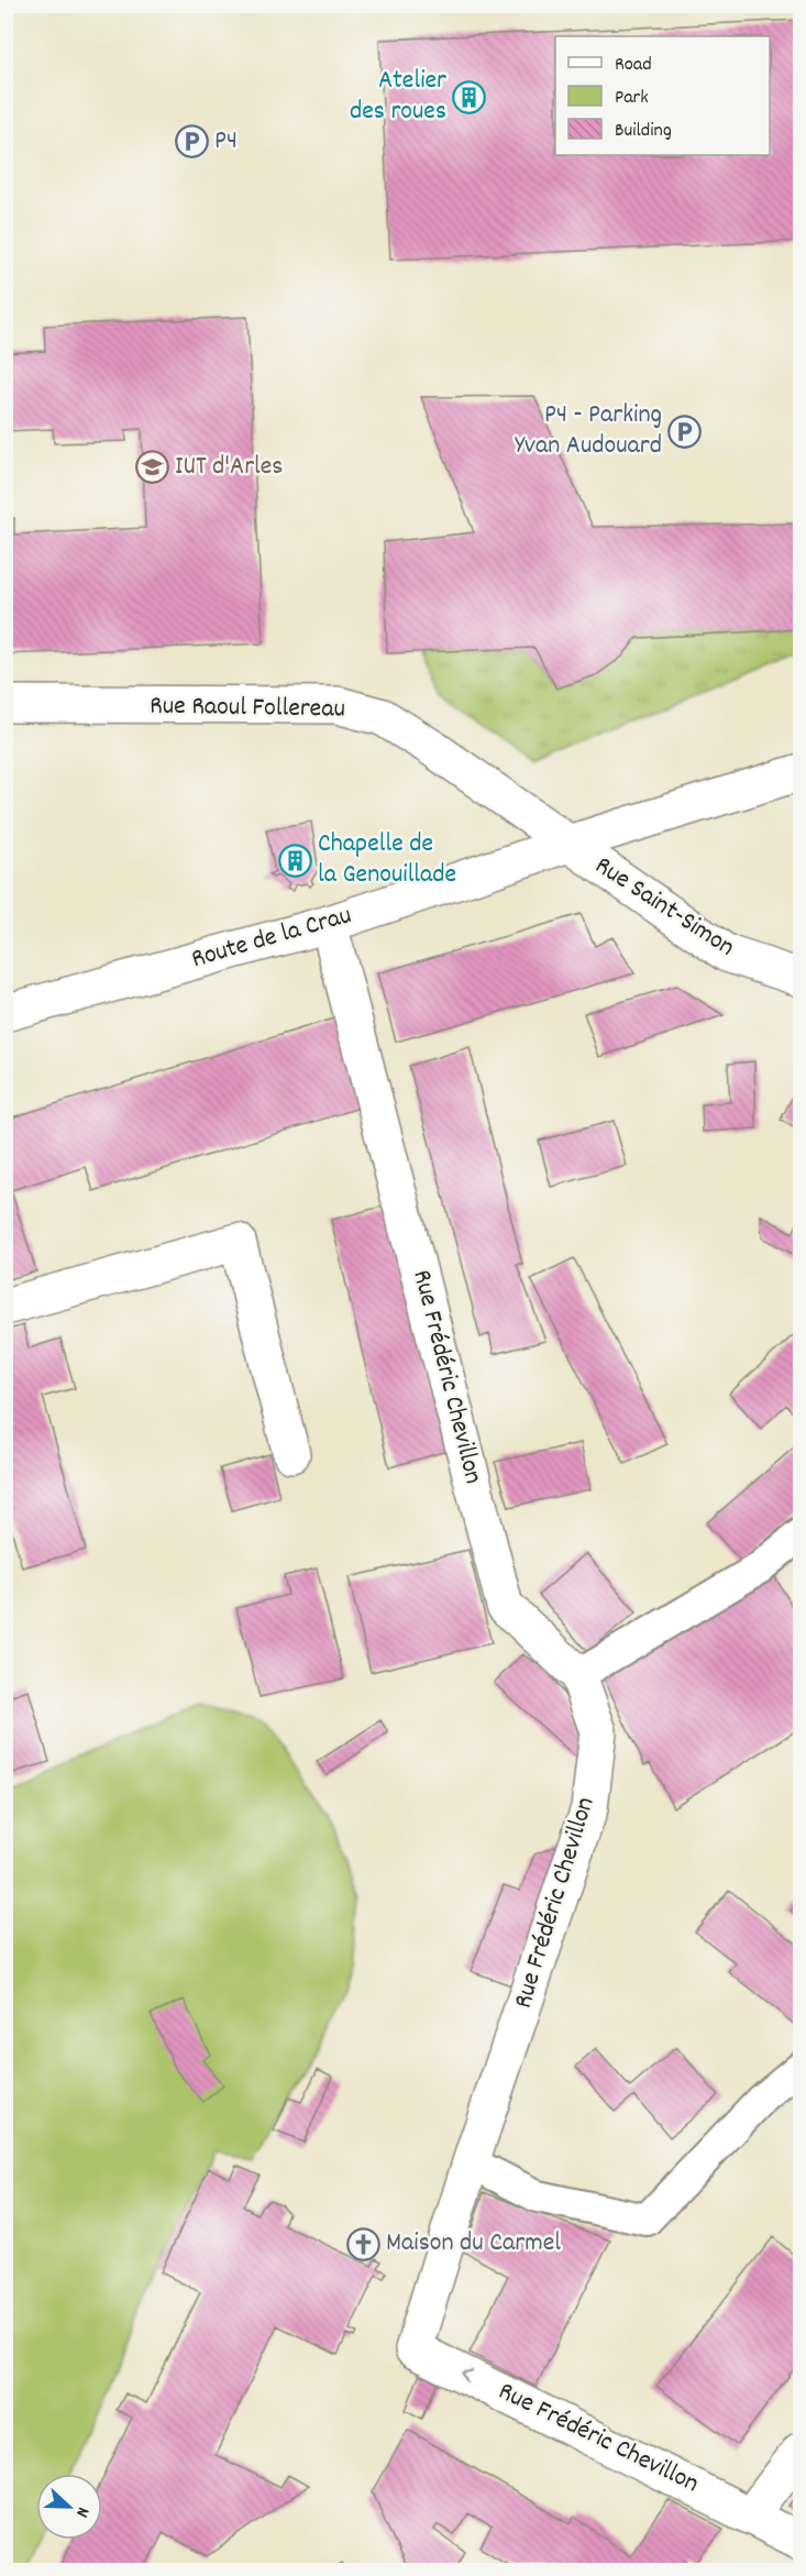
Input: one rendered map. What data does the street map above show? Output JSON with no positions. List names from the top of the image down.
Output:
{
  "streets": {
    "street": [
      "Rue Raoul Follereau",
      "Rue Saint-Simon",
      "Route de la Crau",
      "Rue Frédéric Chevillon"
    ]
  },
  "crossings": [
    ["Rue Raoul Follereau", "Rue Saint-Simon"],
    ["Rue Raoul Follereau", "Route de la Crau"],
    ["Rue Saint-Simon", "Route de la Crau"],
    ["Route de la Crau", "Rue Frédéric Chevillon"]
  ],
  "places": {
    "building": ["Atelier des roues", "Chapelle de la Genouillade"],
    "parking": ["P4", "P4 - Parking Yvan Audouard"],
    "school or university": ["IUT d'Arles"],
    "church": ["Maison du Carmel"]
  },
  "legend": ["Road", "Park", "Building"],
  "north": "right"
}
